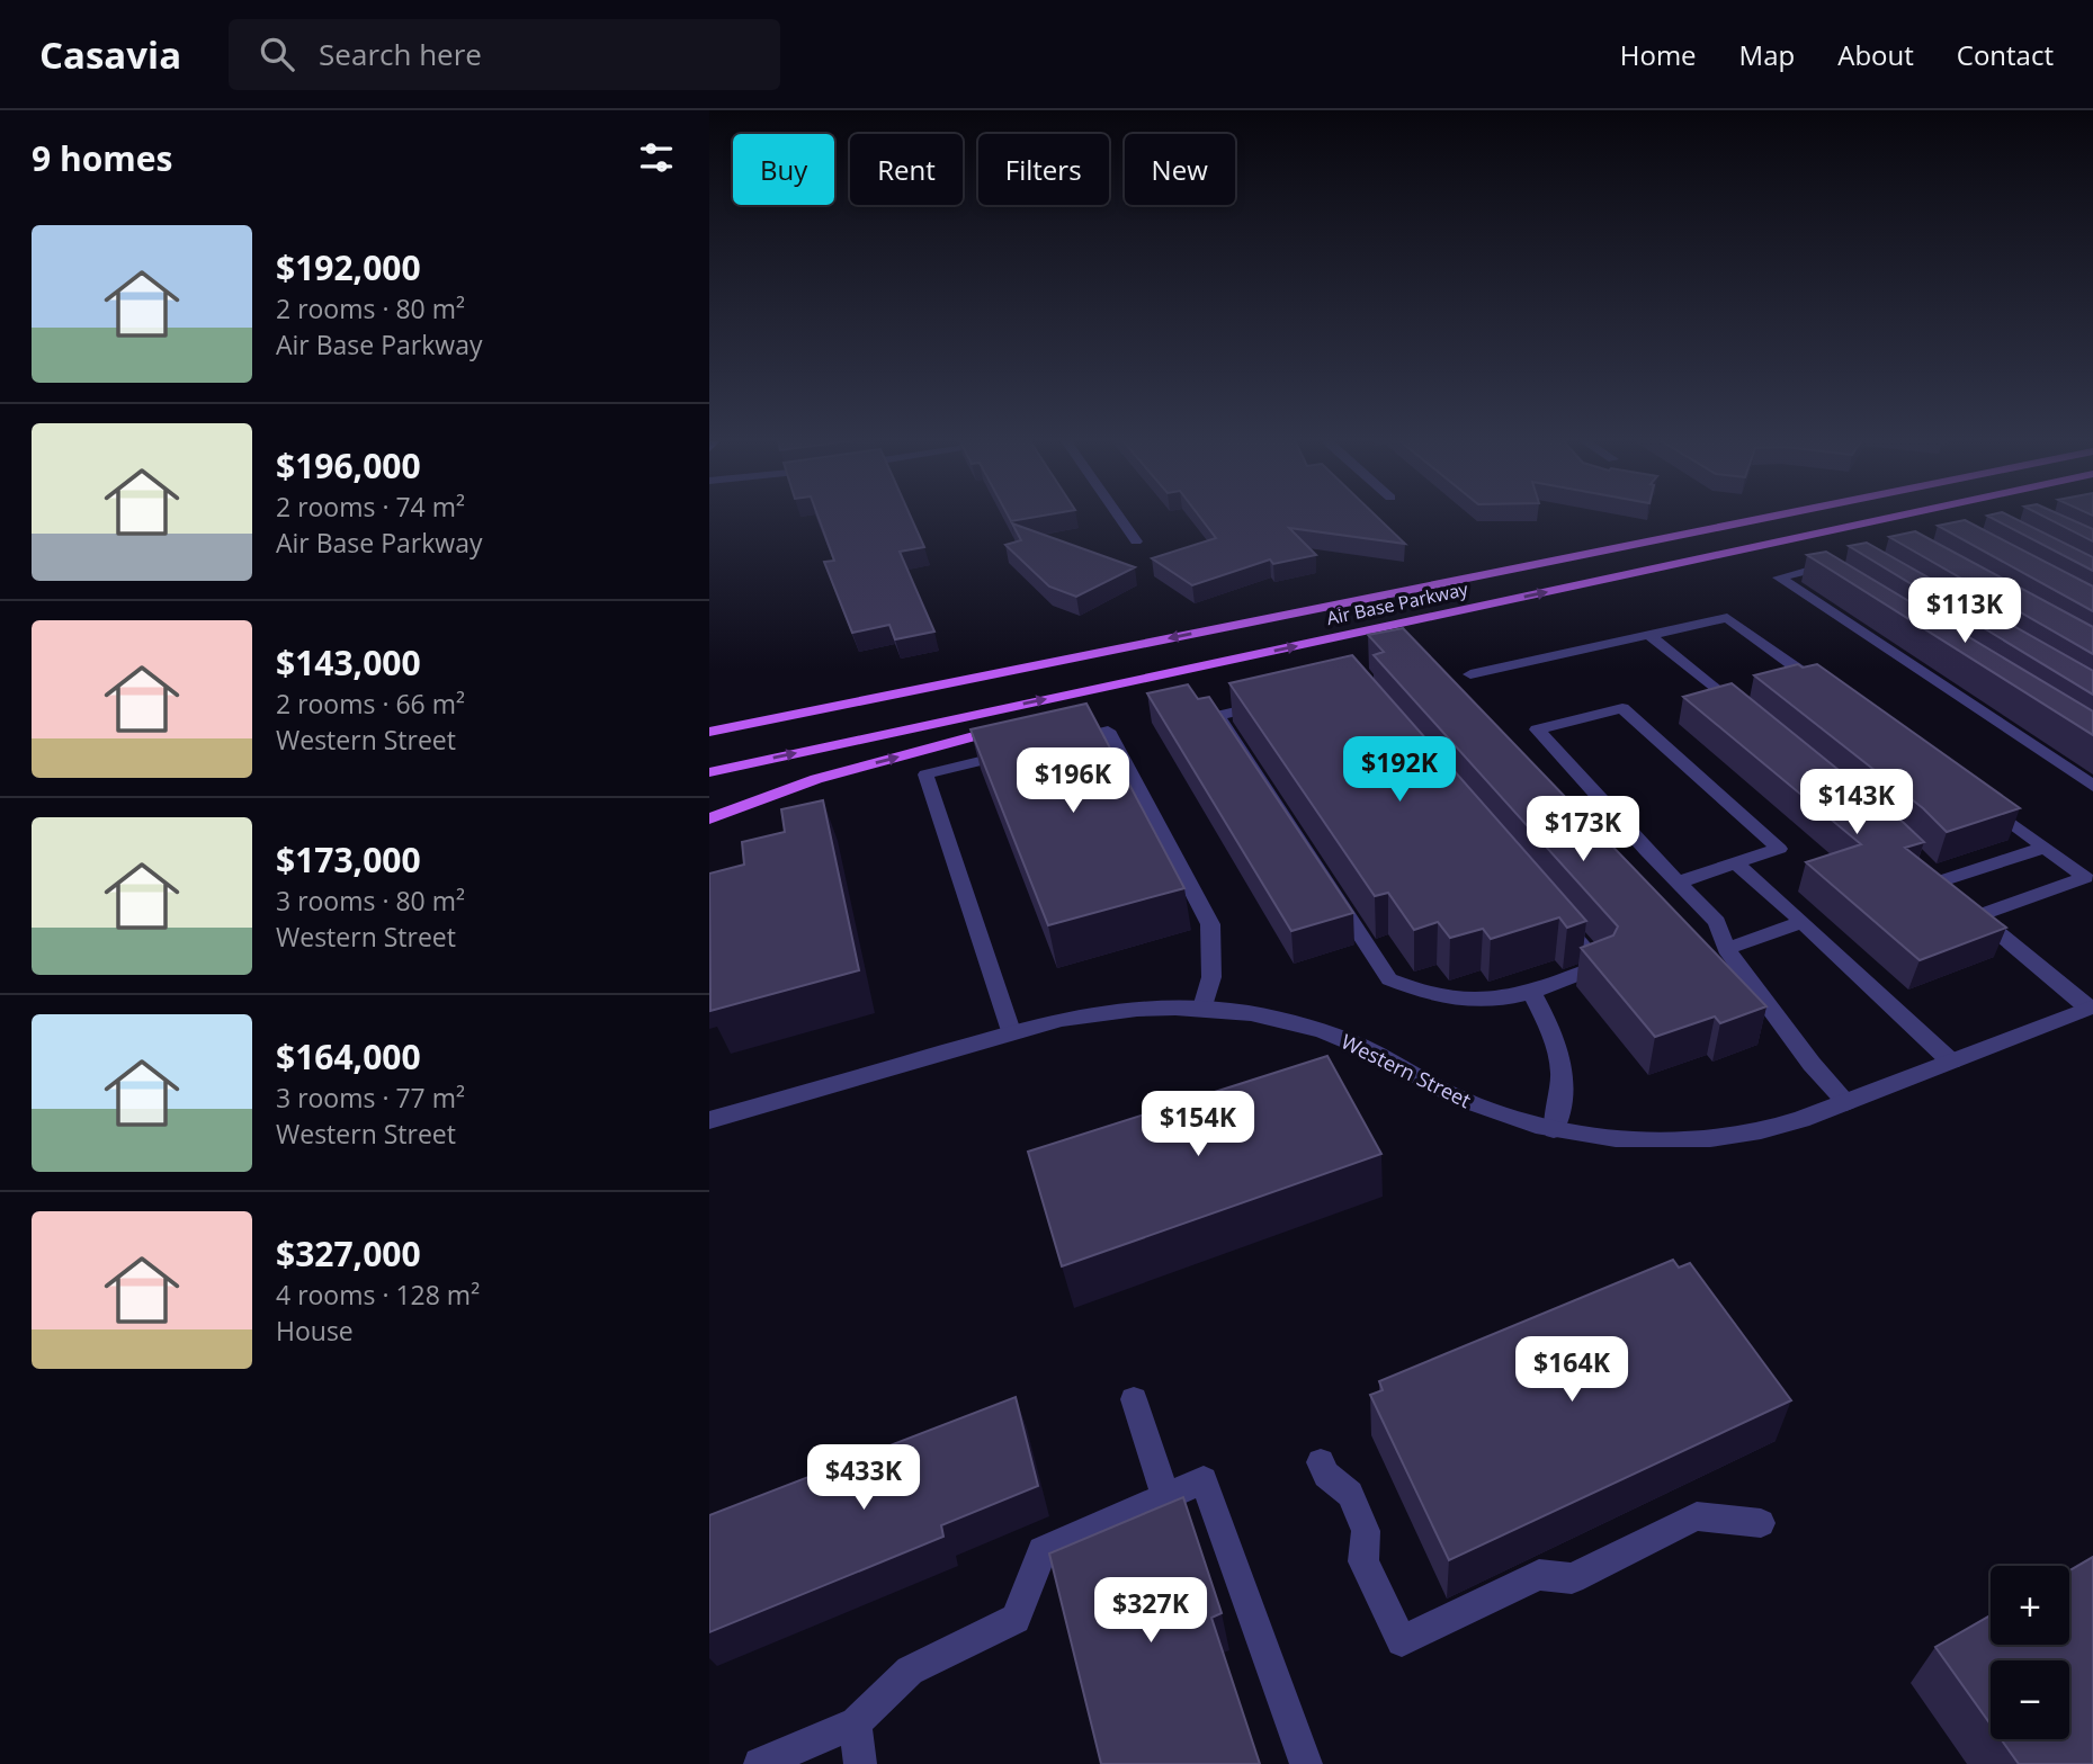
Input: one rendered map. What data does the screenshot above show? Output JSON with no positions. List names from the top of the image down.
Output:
{
  "streets": {
    "main road": ["Air Base Parkway"],
    "street": ["Western Street"]
  },
  "page": {
    "header": "Casavia",
    "search": "Search here",
    "nav": [
      "Home",
      "Map",
      "About",
      "Contact"
    ],
    "heading": "9 homes",
    "chip": [
      "Buy",
      "Rent",
      "Filters",
      "New"
    ],
    "list": [
      {
        "name": "$192,000",
        "note": "2 rooms · 80 m² · Air Base Parkway"
      },
      {
        "name": "$196,000",
        "note": "2 rooms · 74 m² · Air Base Parkway"
      },
      {
        "name": "$143,000",
        "note": "2 rooms · 66 m² · Western Street"
      },
      {
        "name": "$173,000",
        "note": "3 rooms · 80 m² · Western Street"
      },
      {
        "name": "$164,000",
        "note": "3 rooms · 77 m² · Western Street"
      },
      {
        "name": "$327,000",
        "note": "4 rooms · 128 m² · House"
      }
    ],
    "price": [
      "$113K",
      "$192K",
      "$196K",
      "$143K",
      "$173K",
      "$154K",
      "$164K",
      "$433K",
      "$327K"
    ],
    "map_buttons": ["+", "−"]
  }
}
